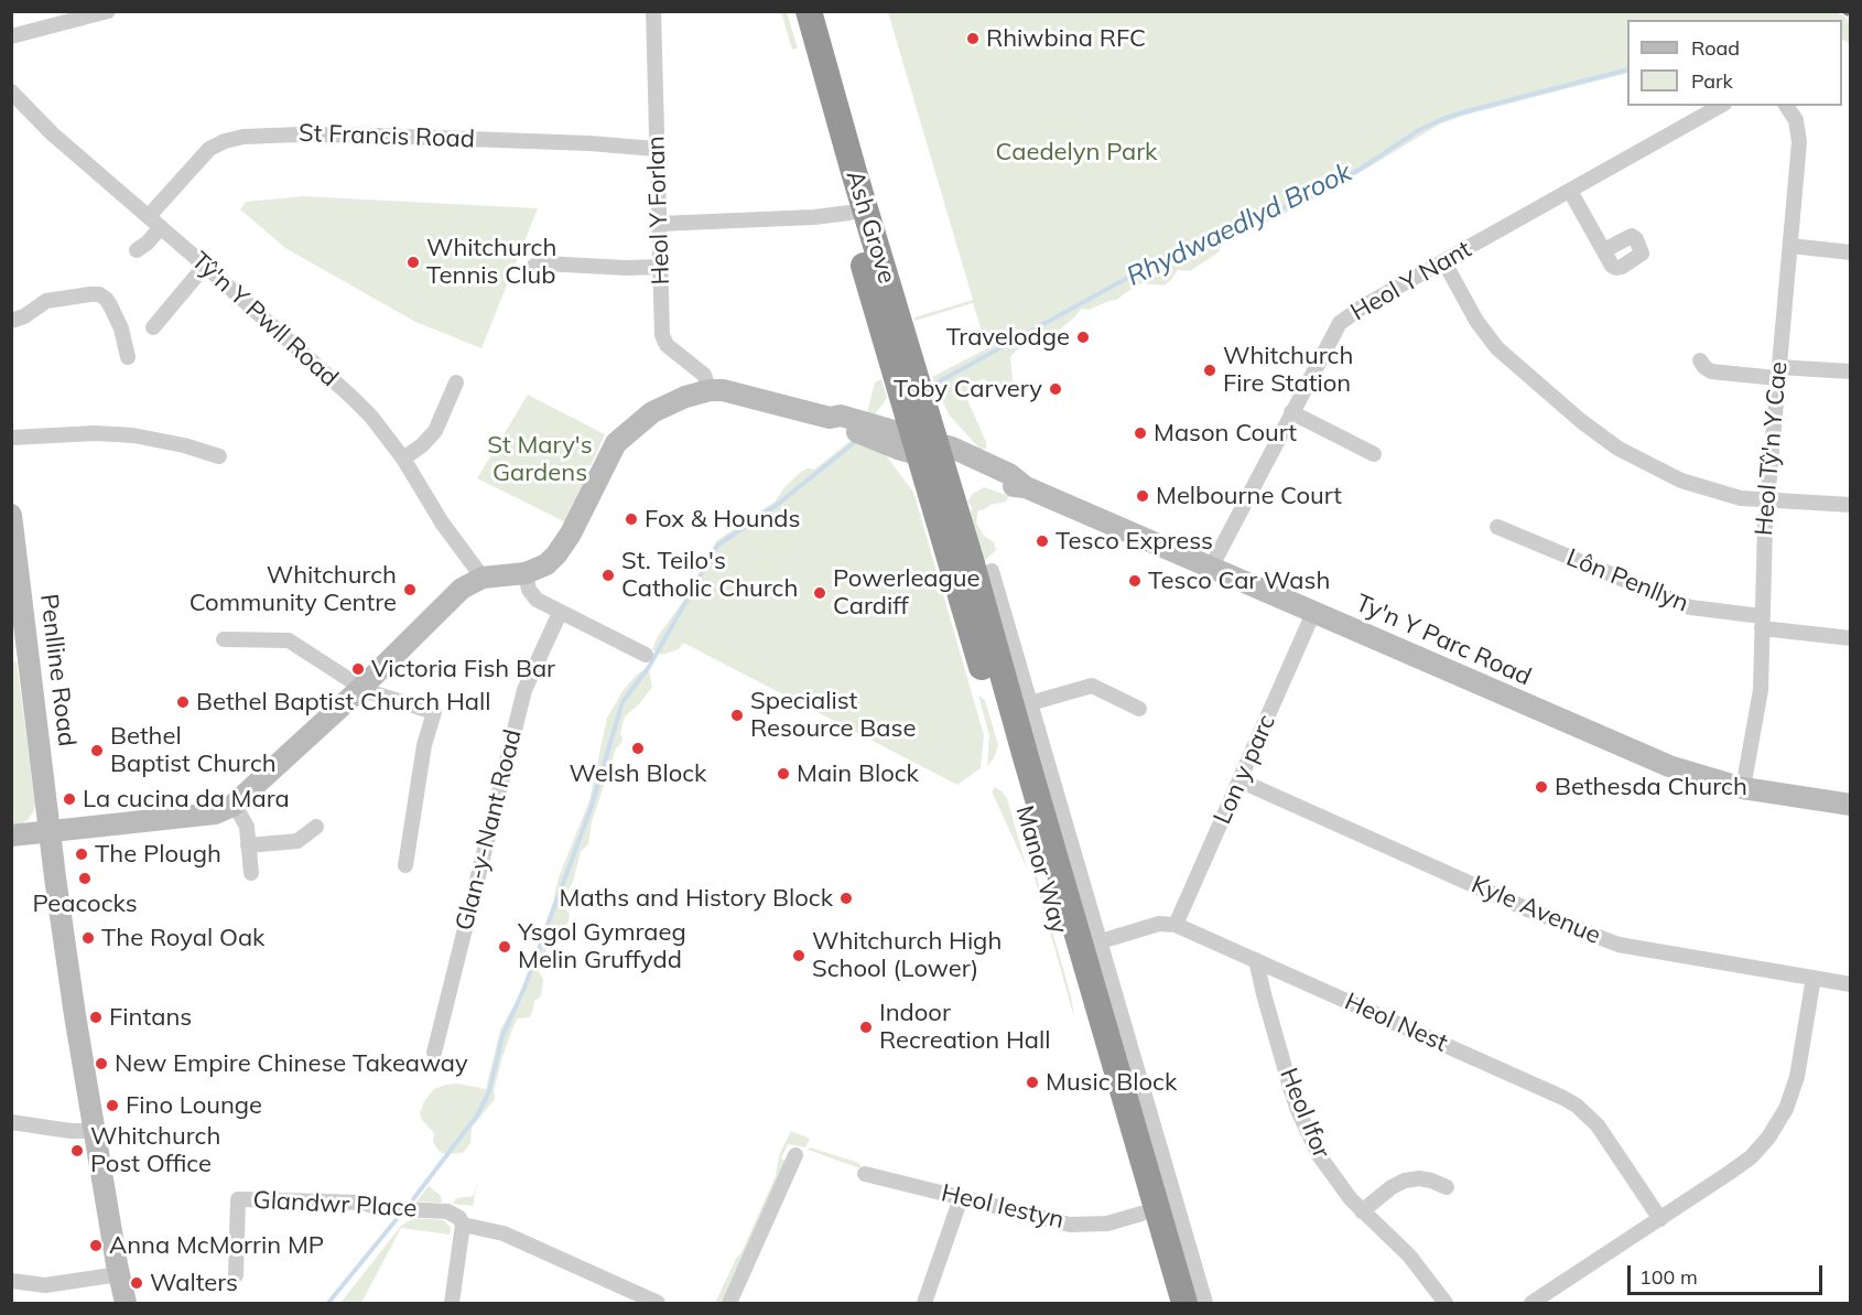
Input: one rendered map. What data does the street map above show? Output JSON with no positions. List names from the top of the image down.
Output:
{
  "streets": {
    "highway": ["Ash Grove", "Manor Way"],
    "street": [
      "St Francis Road",
      "Heol Y Forlan",
      "Heol Y Nant",
      "Tŷ'n Y Pwll Road",
      "Heol Tŷ'n Y Cae",
      "Lôn Penllyn",
      "Ty'n Y Parc Road",
      "Penlline Road",
      "Lon y parc",
      "Glan-y-Nant Road",
      "Kyle Avenue",
      "Heol Nest",
      "Heol Ifor",
      "Glandwr Place",
      "Heol Iestyn"
    ]
  },
  "crossings": [
    ["St Francis Road", "Heol Y Forlan"],
    ["St Francis Road", "Tŷ'n Y Pwll Road"],
    ["Heol Y Forlan", "Ty'n Y Parc Road"],
    ["Ash Grove", "Ty'n Y Parc Road"],
    ["Ash Grove", "Manor Way"],
    ["Heol Y Nant", "Ty'n Y Parc Road"],
    ["Heol Tŷ'n Y Cae", "Lôn Penllyn"],
    ["Heol Tŷ'n Y Cae", "Ty'n Y Parc Road"],
    ["Ty'n Y Parc Road", "Lon y parc"],
    ["Ty'n Y Parc Road", "Manor Way"],
    ["Lon y parc", "Kyle Avenue"],
    ["Lon y parc", "Heol Nest"],
    ["Manor Way", "Heol Nest"],
    ["Manor Way", "Heol Iestyn"],
    ["Heol Nest", "Heol Ifor"]
  ],
  "water": ["Rhydwaedlyd Brook"],
  "parks": ["Caedelyn Park", "St Mary's Gardens"],
  "places": [
    "Rhiwbina RFC",
    "Whitchurch Tennis Club",
    "Travelodge",
    "Whitchurch Fire Station",
    "Toby Carvery",
    "Mason Court",
    "Melbourne Court",
    "Fox & Hounds",
    "Tesco Express",
    "St. Teilo's Catholic Church",
    "Tesco Car Wash",
    "Whitchurch Community Centre",
    "Powerleague Cardiff",
    "Victoria Fish Bar",
    "Bethel Baptist Church Hall",
    "Specialist Resource Base",
    "Welsh Block",
    "Bethel Baptist Church",
    "Main Block",
    "Bethesda Church",
    "La cucina da Mara",
    "The Plough",
    "Peacocks",
    "Maths and History Block",
    "The Royal Oak",
    "Ysgol Gymraeg Melin Gruffydd",
    "Whitchurch High School (Lower)",
    "Fintans",
    "Indoor Recreation Hall",
    "New Empire Chinese Takeaway",
    "Music Block",
    "Fino Lounge",
    "Whitchurch Post Office",
    "Anna McMorrin MP",
    "Walters"
  ],
  "legend": ["Road", "Park"],
  "scale_bar": "100 m"
}
